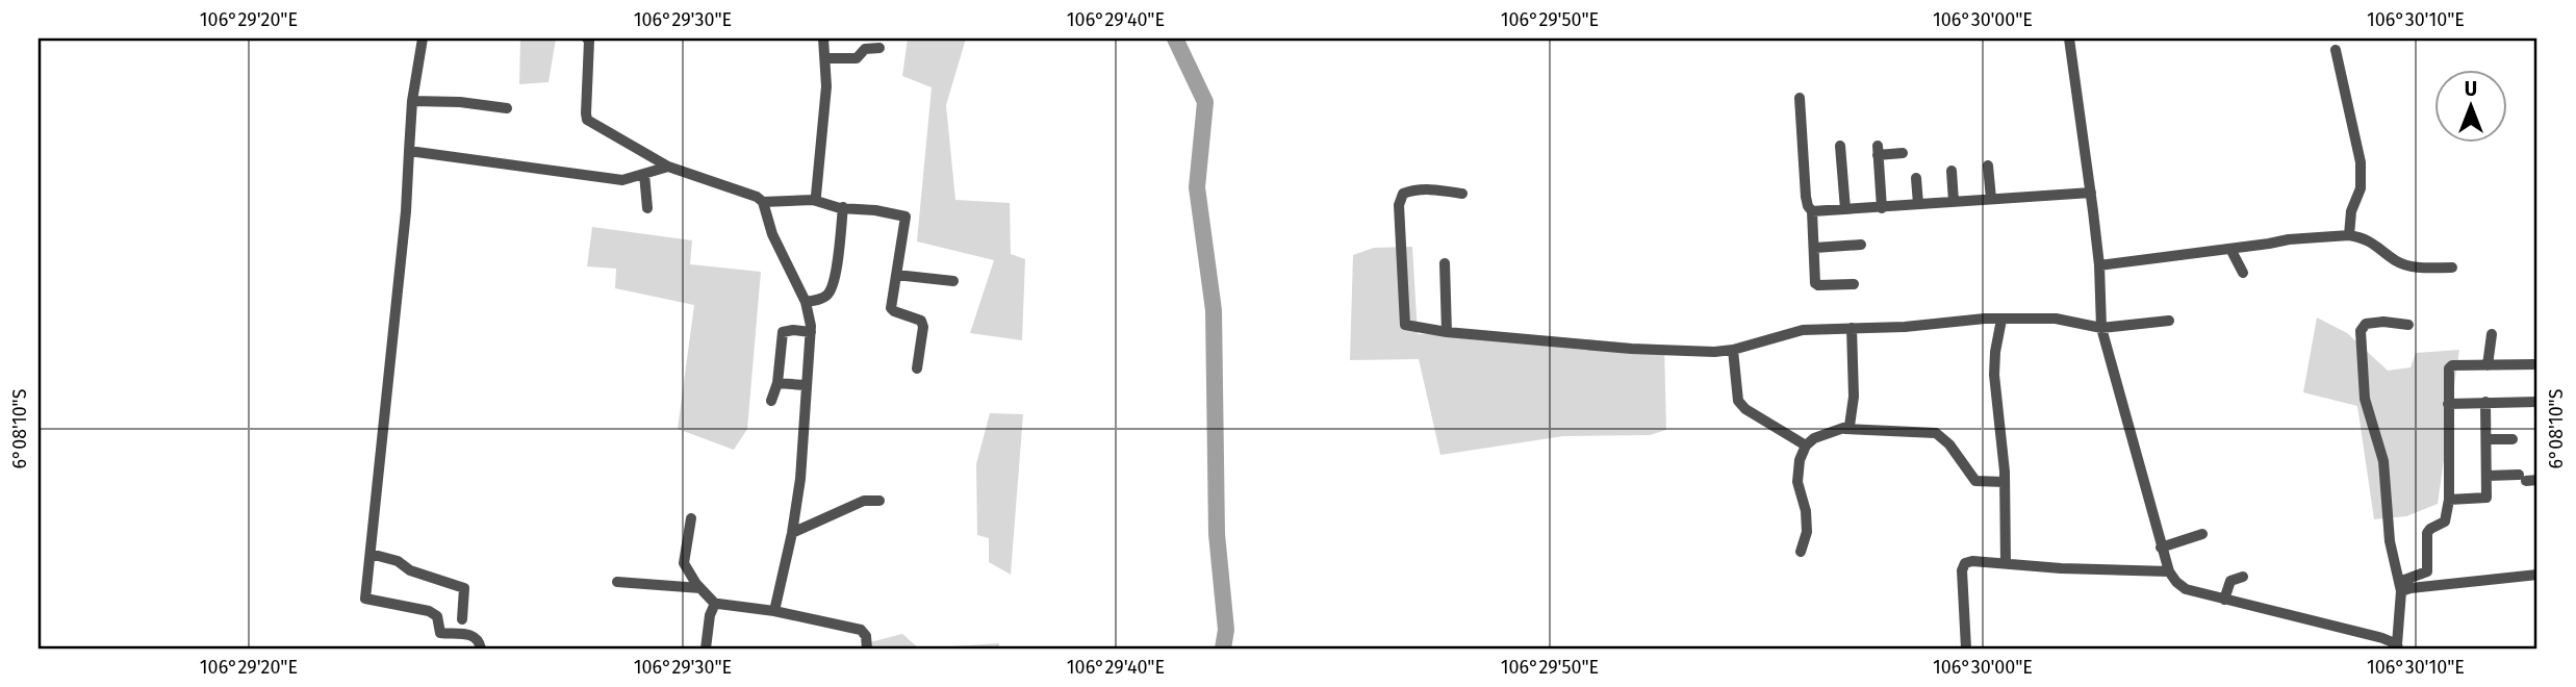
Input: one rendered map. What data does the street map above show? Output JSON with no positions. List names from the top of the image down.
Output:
{
  "north": "top",
  "coordinates": [
    "106°29'20\"E",
    "106°29'30\"E",
    "106°29'40\"E",
    "106°29'50\"E",
    "106°30'00\"E",
    "106°30'10\"E",
    "6°08'10\"S"
  ]
}
